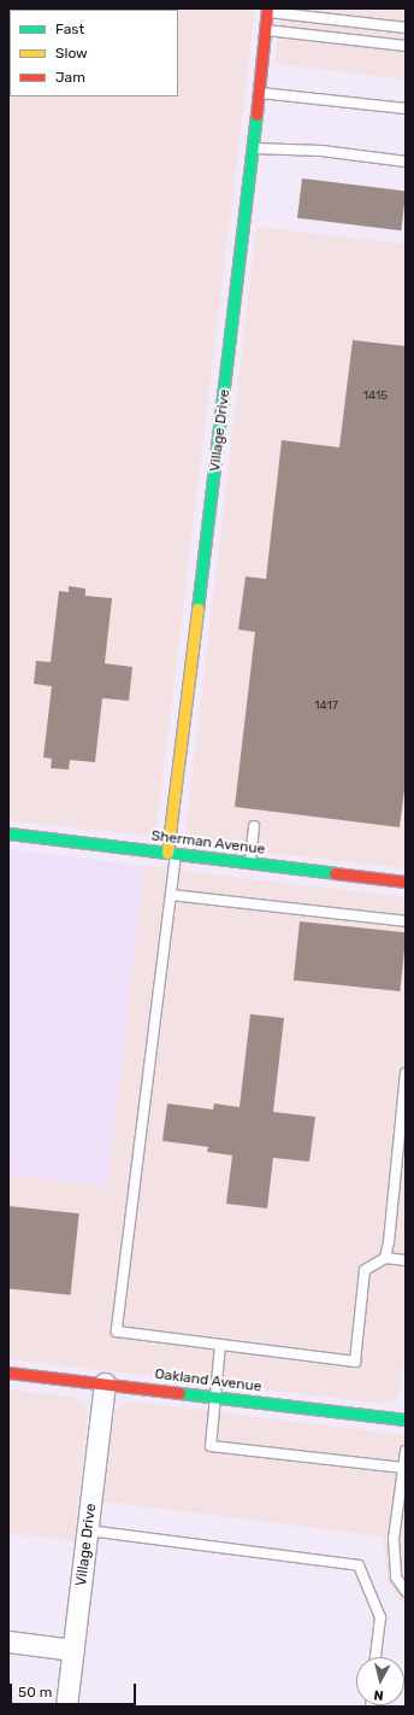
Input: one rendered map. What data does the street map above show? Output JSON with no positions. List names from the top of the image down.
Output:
{
  "streets": {
    "street": ["Village Drive", "Sherman Avenue", "Oakland Avenue"]
  },
  "crossings": [
    ["Village Drive", "Sherman Avenue"],
    ["Village Drive", "Oakland Avenue"]
  ],
  "house_numbers": ["1415", "1417"],
  "legend": ["Fast", "Slow", "Jam"],
  "scale_bar": "50 m",
  "north": "bottom"
}
